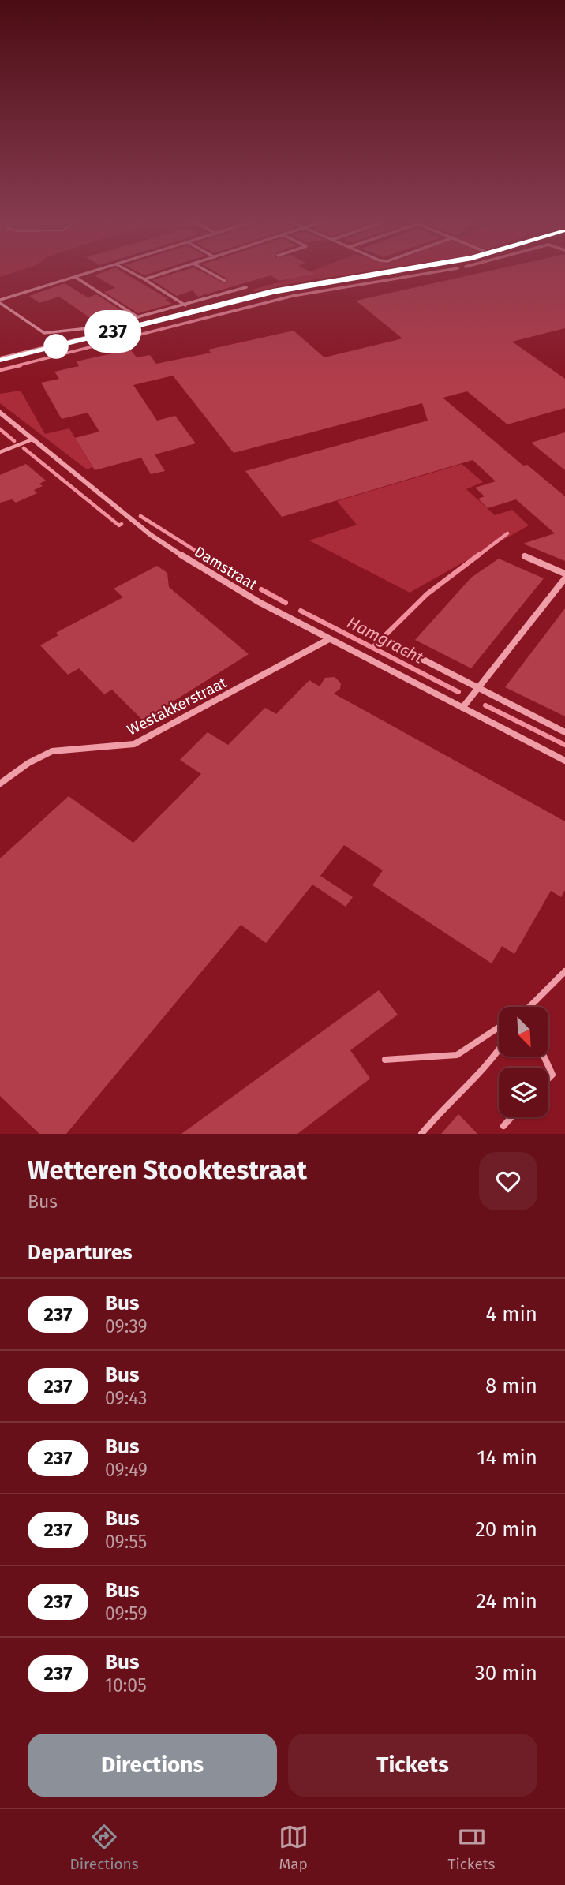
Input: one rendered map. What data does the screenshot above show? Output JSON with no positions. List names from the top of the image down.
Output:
{
  "streets": {
    "street": ["Damstraat", "Westakkerstraat"]
  },
  "crossings": [
    ["Damstraat", "Westakkerstraat"]
  ],
  "water": ["Hamgracht"],
  "lines": ["bus line 237"],
  "north": "bottom right",
  "page": {
    "on_map": "237",
    "heading": [
      ["Wetteren Stooktestraat", "Bus"],
      "Departures"
    ],
    "list": [
      {
        "mark": "237",
        "name": "Bus",
        "note": "09:39",
        "value": "4 min"
      },
      {
        "mark": "237",
        "name": "Bus",
        "note": "09:43",
        "value": "8 min"
      },
      {
        "mark": "237",
        "name": "Bus",
        "note": "09:49",
        "value": "14 min"
      },
      {
        "mark": "237",
        "name": "Bus",
        "note": "09:55",
        "value": "20 min"
      },
      {
        "mark": "237",
        "name": "Bus",
        "note": "09:59",
        "value": "24 min"
      },
      {
        "mark": "237",
        "name": "Bus",
        "note": "10:05",
        "value": "30 min"
      }
    ],
    "buttons": ["Directions", "Tickets"],
    "tabs": ["Directions", "Map", "Tickets"]
  }
}
